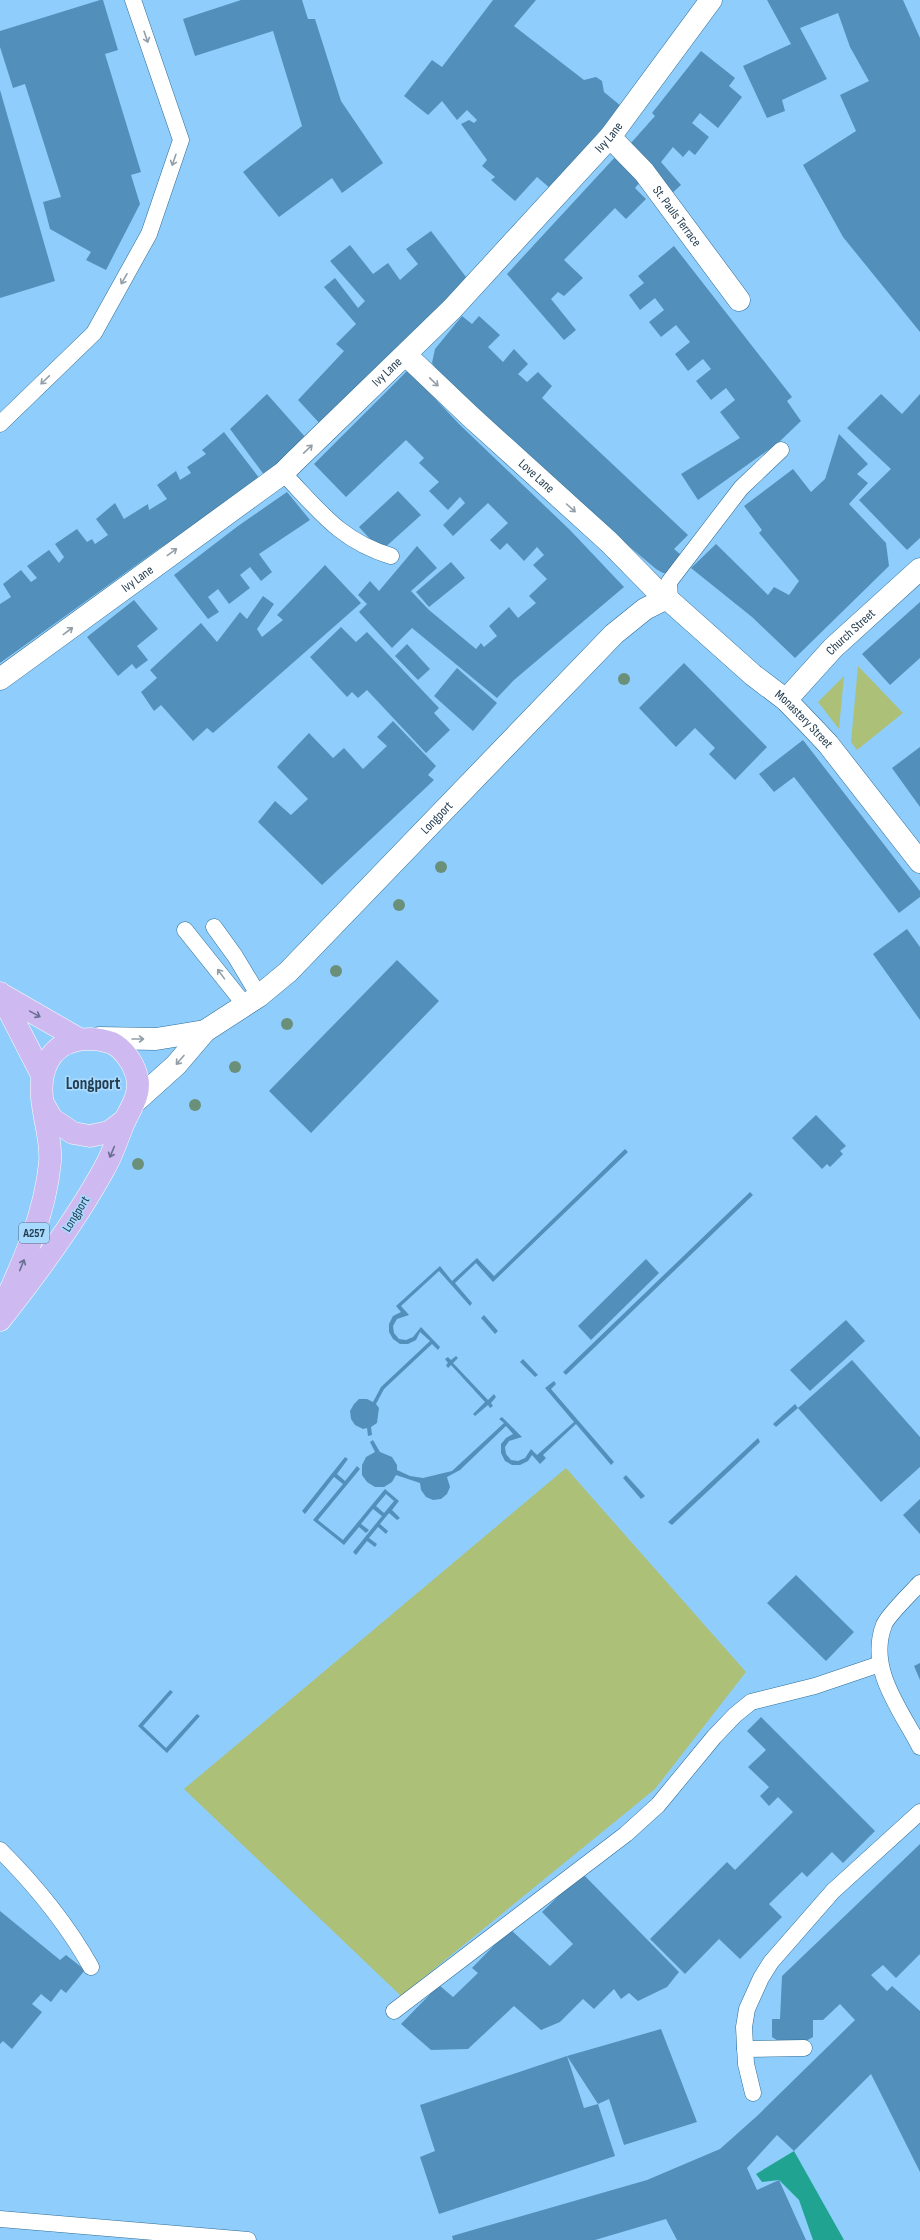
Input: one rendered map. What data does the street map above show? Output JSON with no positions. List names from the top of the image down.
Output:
{
  "streets": {
    "main road": ["Longport", "A257"],
    "street": [
      "Ivy Lane",
      "St. Pauls Terrace",
      "Love Lane",
      "Church Street",
      "Monastery Street"
    ]
  },
  "crossings": [
    ["Ivy Lane", "St. Pauls Terrace"],
    ["Ivy Lane", "Love Lane"],
    ["Love Lane", "Monastery Street"],
    ["Love Lane", "Longport"],
    ["Church Street", "Monastery Street"],
    ["Monastery Street", "Longport"],
    ["Longport", "A257"]
  ],
  "one_way": ["Ivy Lane", "Love Lane"],
  "districts": ["Longport"]
}
